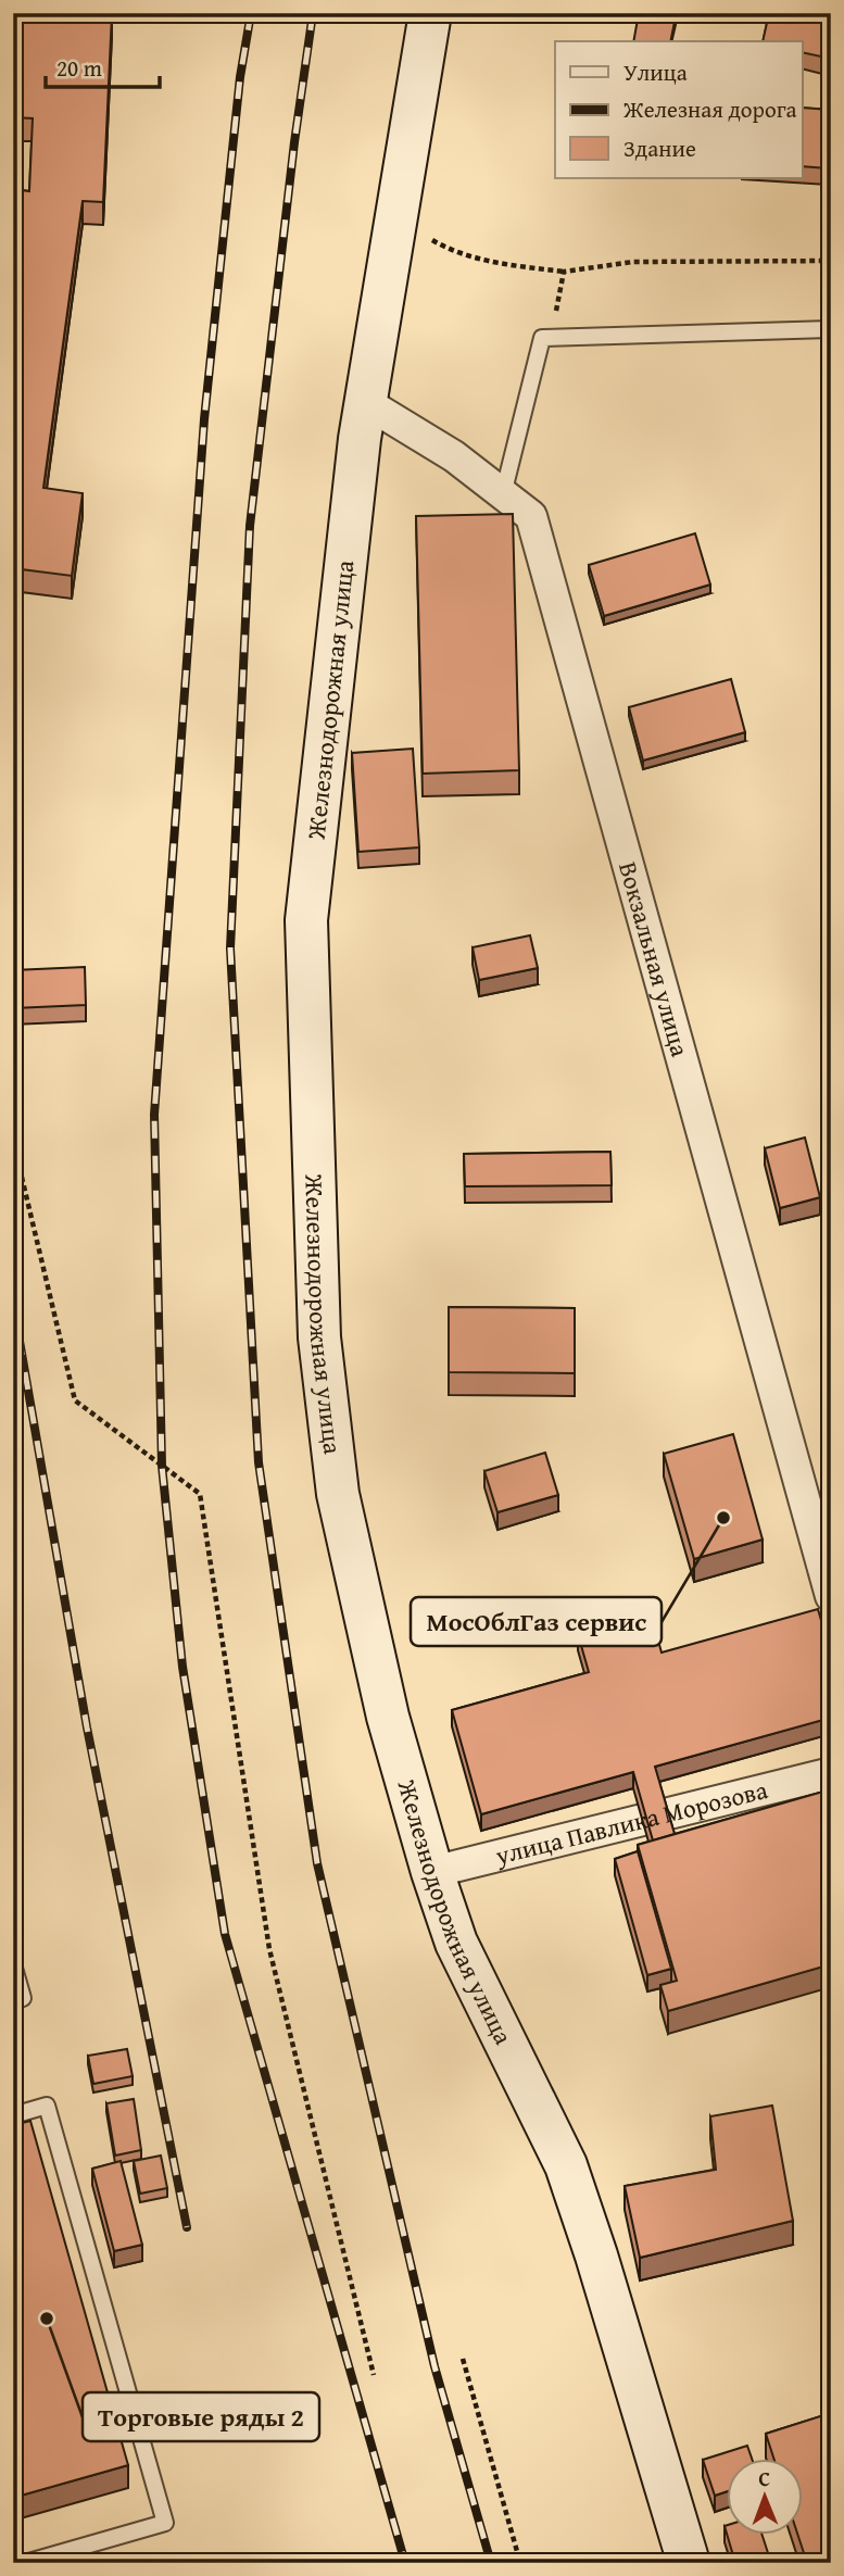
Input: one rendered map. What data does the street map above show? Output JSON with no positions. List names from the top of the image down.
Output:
{
  "streets": {
    "street": ["Железнодорожная улица", "Вокзальная улица", "улица Павлика Морозова"]
  },
  "crossings": [
    ["Железнодорожная улица", "Вокзальная улица"],
    ["Железнодорожная улица", "улица Павлика Морозова"]
  ],
  "places": ["МосОблГаз сервис", "Торговые ряды 2"],
  "legend": ["Улица", "Железная дорога", "Здание"],
  "scale_bar": "20 m",
  "north": "top"
}
